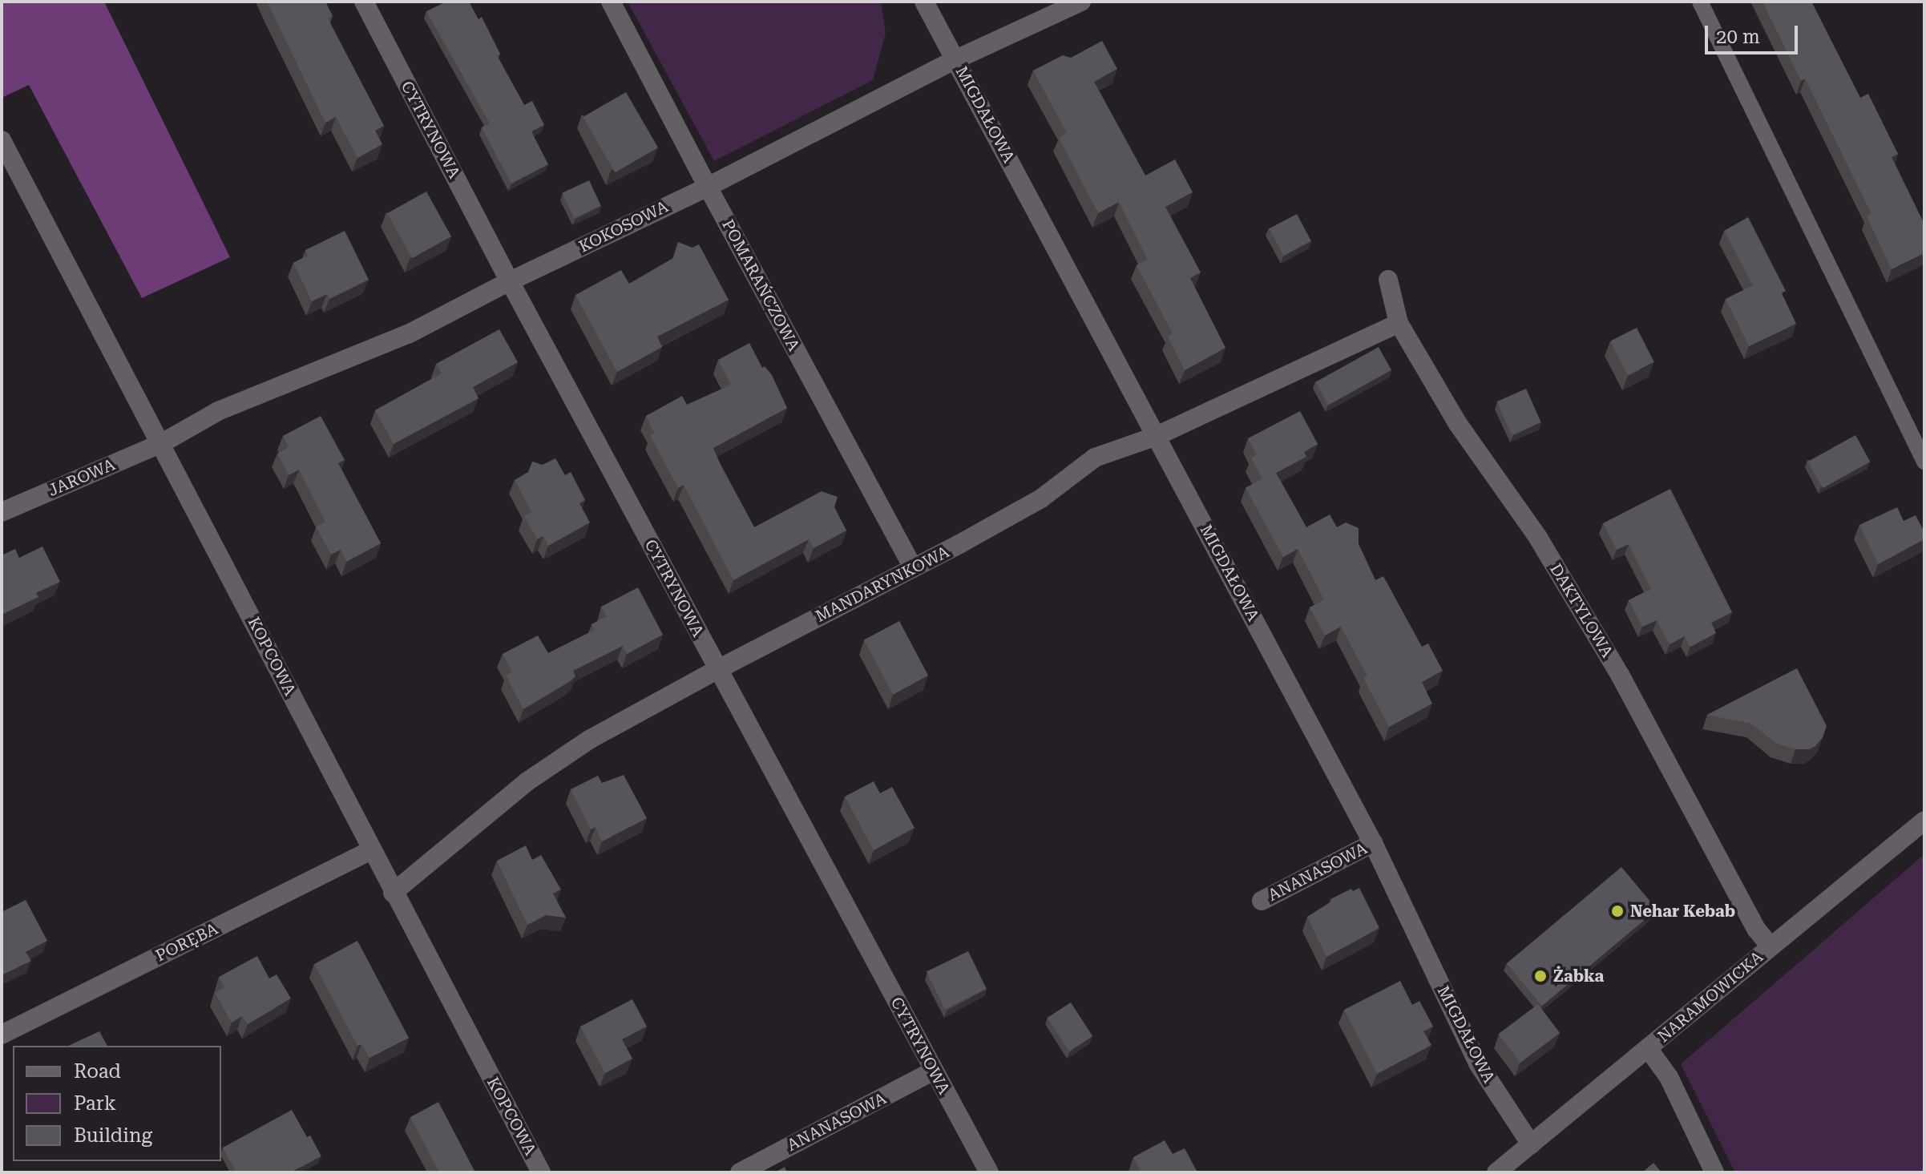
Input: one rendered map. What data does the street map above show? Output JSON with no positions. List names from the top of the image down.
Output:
{
  "streets": {
    "street": [
      "MIGDAŁOWA",
      "CYTRYNOWA",
      "KOKOSOWA",
      "POMARAŃCZOWA",
      "JAROWA",
      "MANDARYNKOWA",
      "DAKTYLOWA",
      "KOPCOWA",
      "ANANASOWA",
      "PORĘBA",
      "NARAMOWICKA"
    ]
  },
  "crossings": [
    ["MIGDAŁOWA", "KOKOSOWA"],
    ["MIGDAŁOWA", "MANDARYNKOWA"],
    ["MIGDAŁOWA", "ANANASOWA"],
    ["MIGDAŁOWA", "NARAMOWICKA"],
    ["CYTRYNOWA", "KOKOSOWA"],
    ["CYTRYNOWA", "MANDARYNKOWA"],
    ["CYTRYNOWA", "ANANASOWA"],
    ["KOKOSOWA", "POMARAŃCZOWA"],
    ["KOKOSOWA", "JAROWA"],
    ["KOKOSOWA", "KOPCOWA"],
    ["POMARAŃCZOWA", "MANDARYNKOWA"],
    ["JAROWA", "KOPCOWA"],
    ["MANDARYNKOWA", "DAKTYLOWA"],
    ["MANDARYNKOWA", "KOPCOWA"],
    ["DAKTYLOWA", "NARAMOWICKA"],
    ["KOPCOWA", "PORĘBA"]
  ],
  "places": ["Nehar Kebab", "Żabka"],
  "legend": ["Road", "Park", "Building"],
  "scale_bar": "20 m"
}
